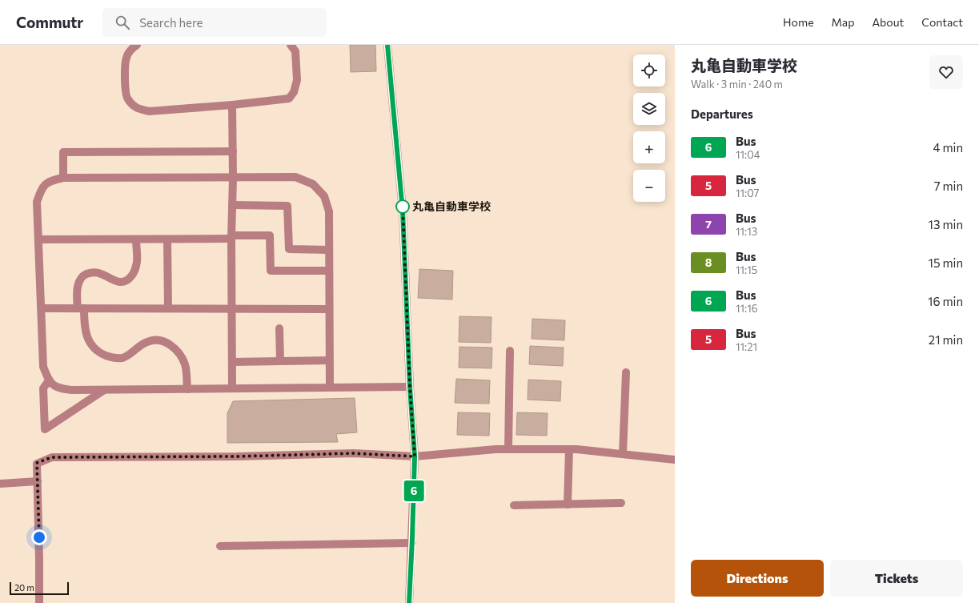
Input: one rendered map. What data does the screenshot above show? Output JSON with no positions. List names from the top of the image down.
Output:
{
  "places": ["丸亀自動車学校"],
  "lines": ["bus line 6"],
  "scale_bar": "20 m",
  "page": {
    "header": "Commutr",
    "search": "Search here",
    "nav": [
      "Home",
      "Map",
      "About",
      "Contact"
    ],
    "on_map": "6",
    "heading": [
      ["丸亀自動車学校", "Walk · 3 min · 240 m"],
      "Departures"
    ],
    "map_buttons": ["+", "−"],
    "list": [
      {
        "mark": "6",
        "name": "Bus",
        "note": "11:04",
        "value": "4 min"
      },
      {
        "mark": "5",
        "name": "Bus",
        "note": "11:07",
        "value": "7 min"
      },
      {
        "mark": "7",
        "name": "Bus",
        "note": "11:13",
        "value": "13 min"
      },
      {
        "mark": "8",
        "name": "Bus",
        "note": "11:15",
        "value": "15 min"
      },
      {
        "mark": "6",
        "name": "Bus",
        "note": "11:16",
        "value": "16 min"
      },
      {
        "mark": "5",
        "name": "Bus",
        "note": "11:21",
        "value": "21 min"
      }
    ],
    "buttons": ["Directions", "Tickets"],
    "scale": "20 m"
  }
}
